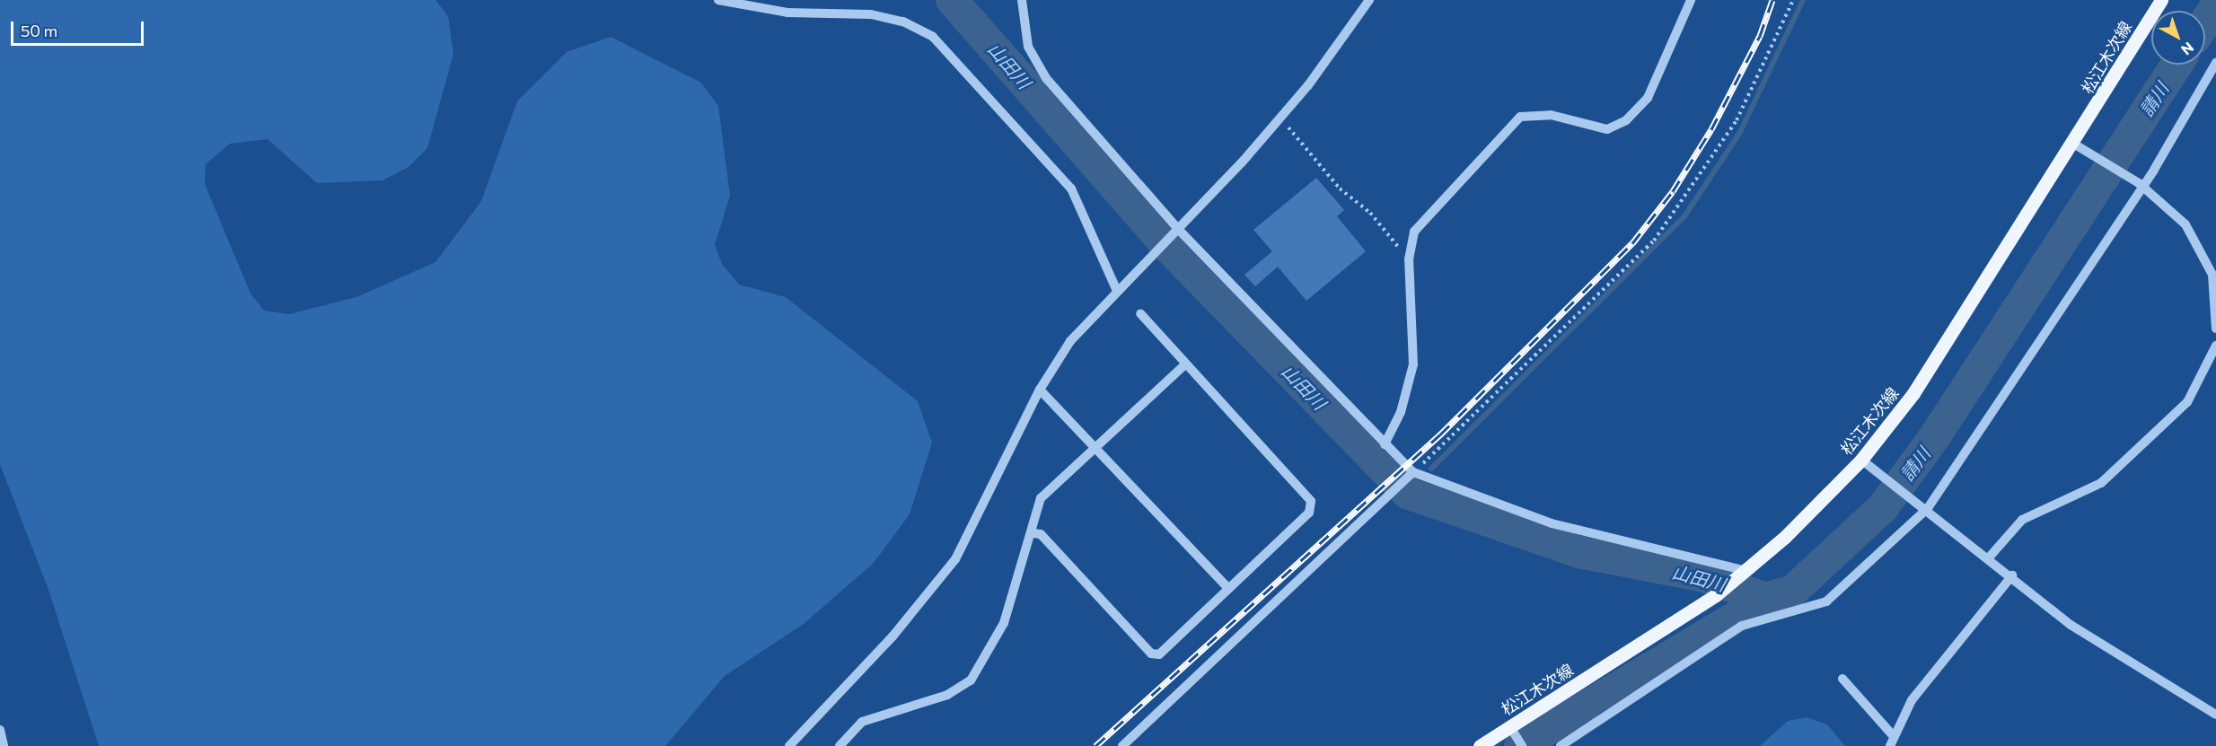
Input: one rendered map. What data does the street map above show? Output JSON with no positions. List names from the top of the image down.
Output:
{
  "streets": {
    "main road": ["松江木次線"]
  },
  "water": ["山田川", "請川"],
  "scale_bar": "50 m",
  "north": "bottom right"
}
